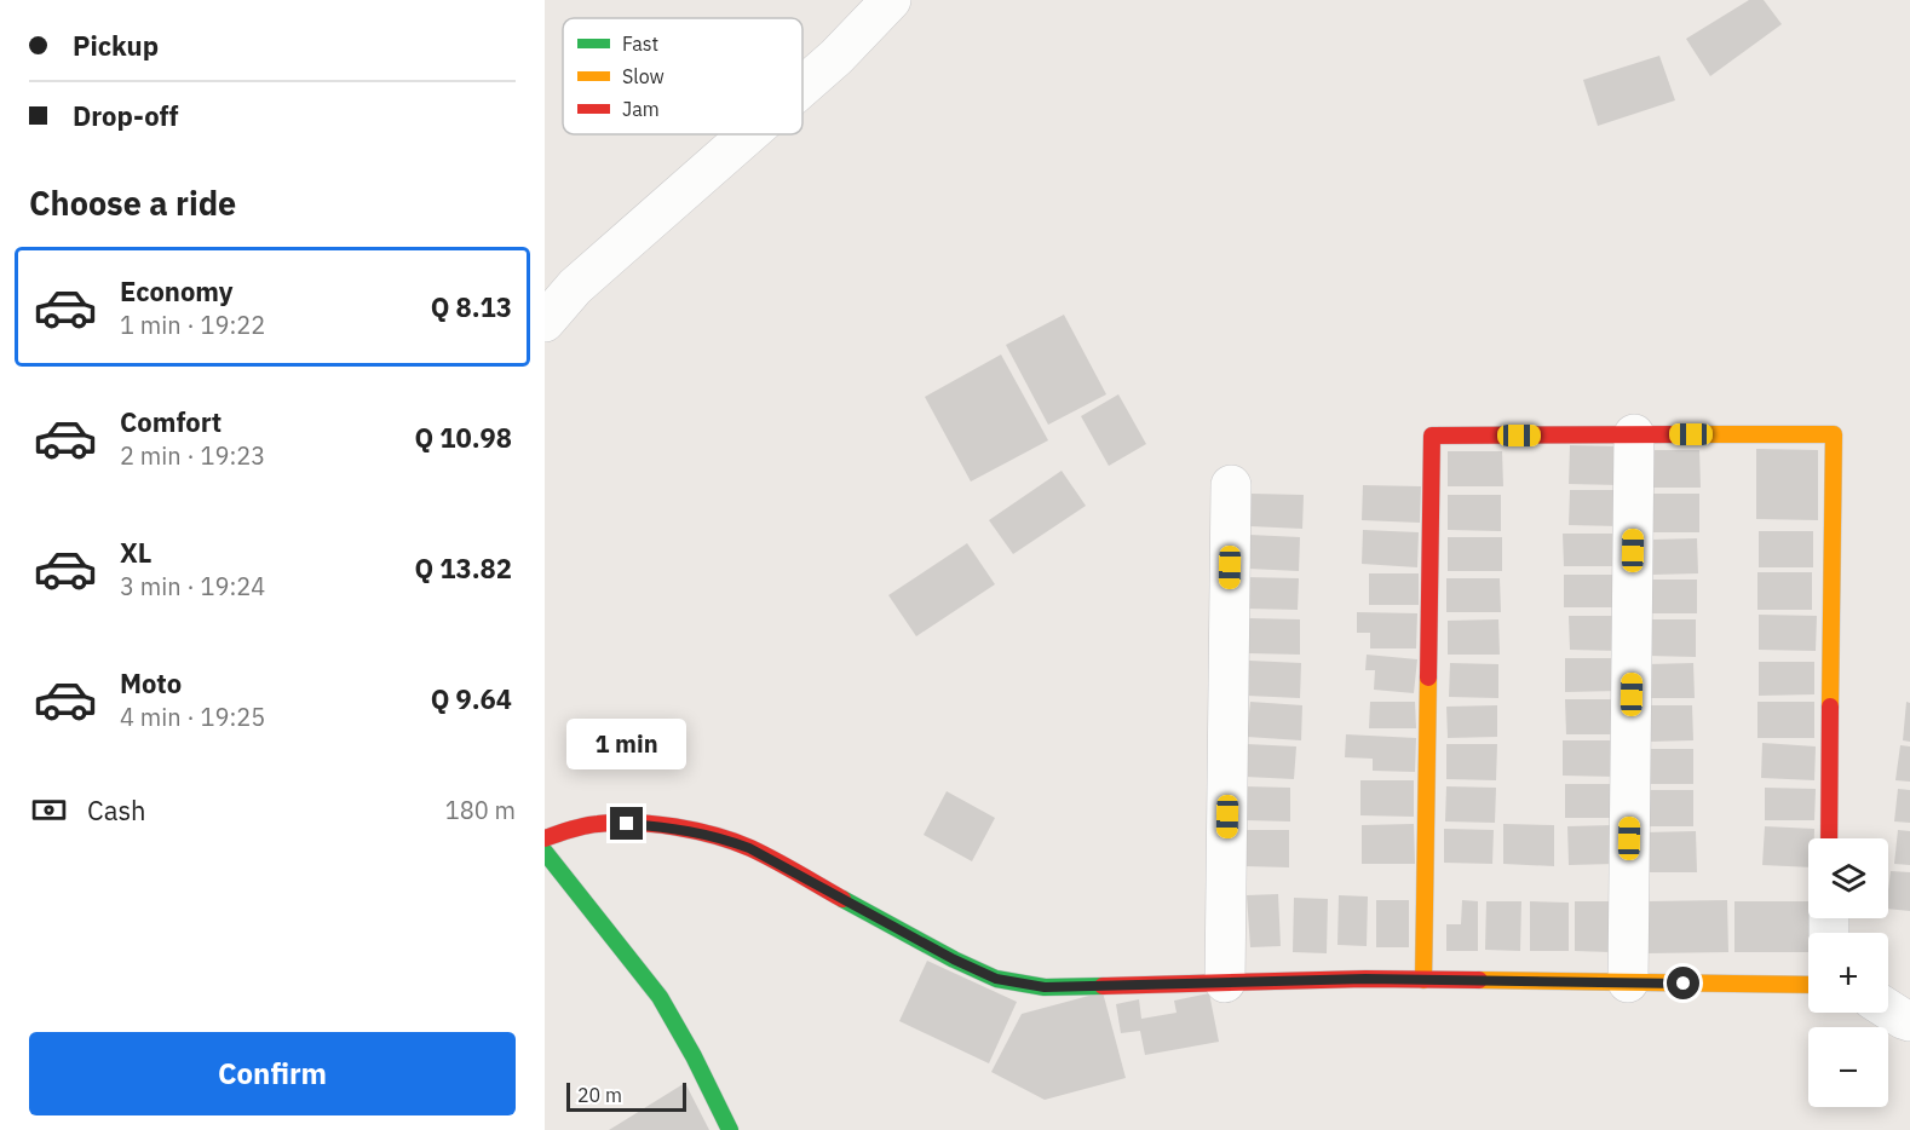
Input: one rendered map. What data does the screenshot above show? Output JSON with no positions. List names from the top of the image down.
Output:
{
  "legend": ["Fast", "Slow", "Jam"],
  "scale_bar": "20 m",
  "page": {
    "banner": ["Pickup", "Drop-off"],
    "heading": "Choose a ride",
    "list": [
      {
        "name": "Economy",
        "note": "1 min · 19:22",
        "value": "Q 8.13"
      },
      {
        "name": "Comfort",
        "note": "2 min · 19:23",
        "value": "Q 10.98"
      },
      {
        "name": "XL",
        "note": "3 min · 19:24",
        "value": "Q 13.82"
      },
      {
        "name": "Moto",
        "note": "4 min · 19:25",
        "value": "Q 9.64"
      }
    ],
    "bubble": "1 min",
    "pay": ["Cash", "180 m"],
    "map_buttons": ["+", "−"],
    "buttons": "Confirm",
    "scale": "20 m"
  }
}
